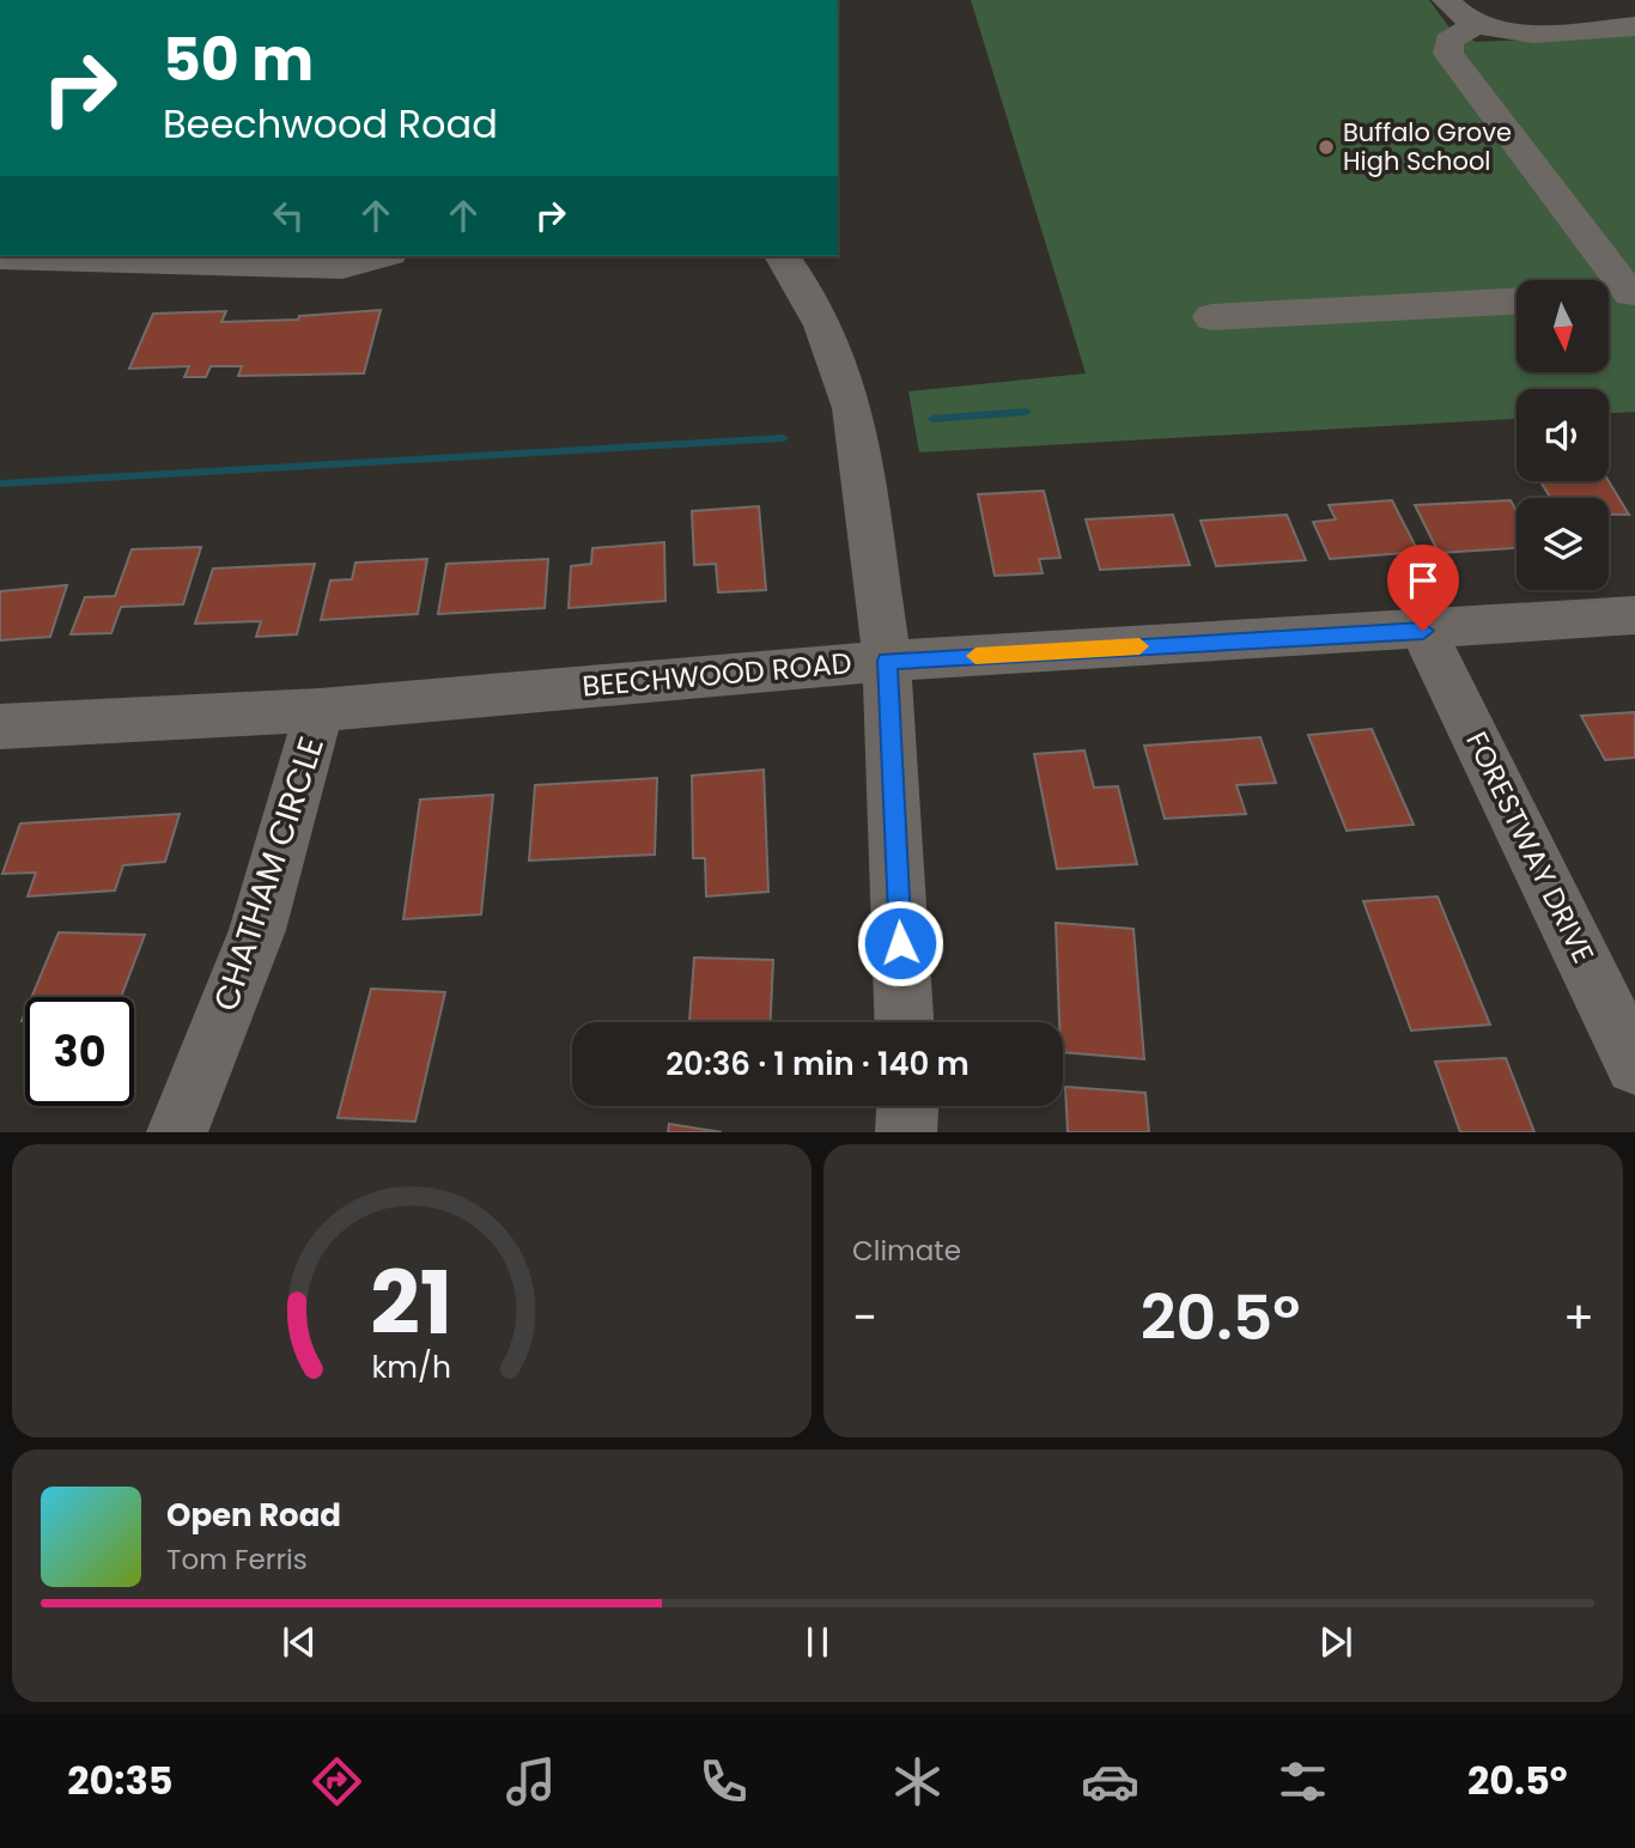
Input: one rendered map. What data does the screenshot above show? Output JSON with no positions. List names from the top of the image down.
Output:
{
  "streets": {
    "street": ["BEECHWOOD ROAD", "FORESTWAY DRIVE", "CHATHAM CIRCLE"]
  },
  "crossings": [
    ["BEECHWOOD ROAD", "FORESTWAY DRIVE"],
    ["BEECHWOOD ROAD", "CHATHAM CIRCLE"]
  ],
  "places": ["Buffalo Grove High School"],
  "north": "bottom",
  "page": {
    "turn": ["50 m", "Beechwood Road"],
    "limit": "30",
    "trip": "20:36 · 1 min · 140 m",
    "tile": "Climate",
    "heat": ["−", "20.5°", "+"],
    "song": ["Open Road", "Tom Ferris"],
    "tabs": ["20:35", "20.5°"],
    "gauge": ["21", "km/h"]
  }
}
